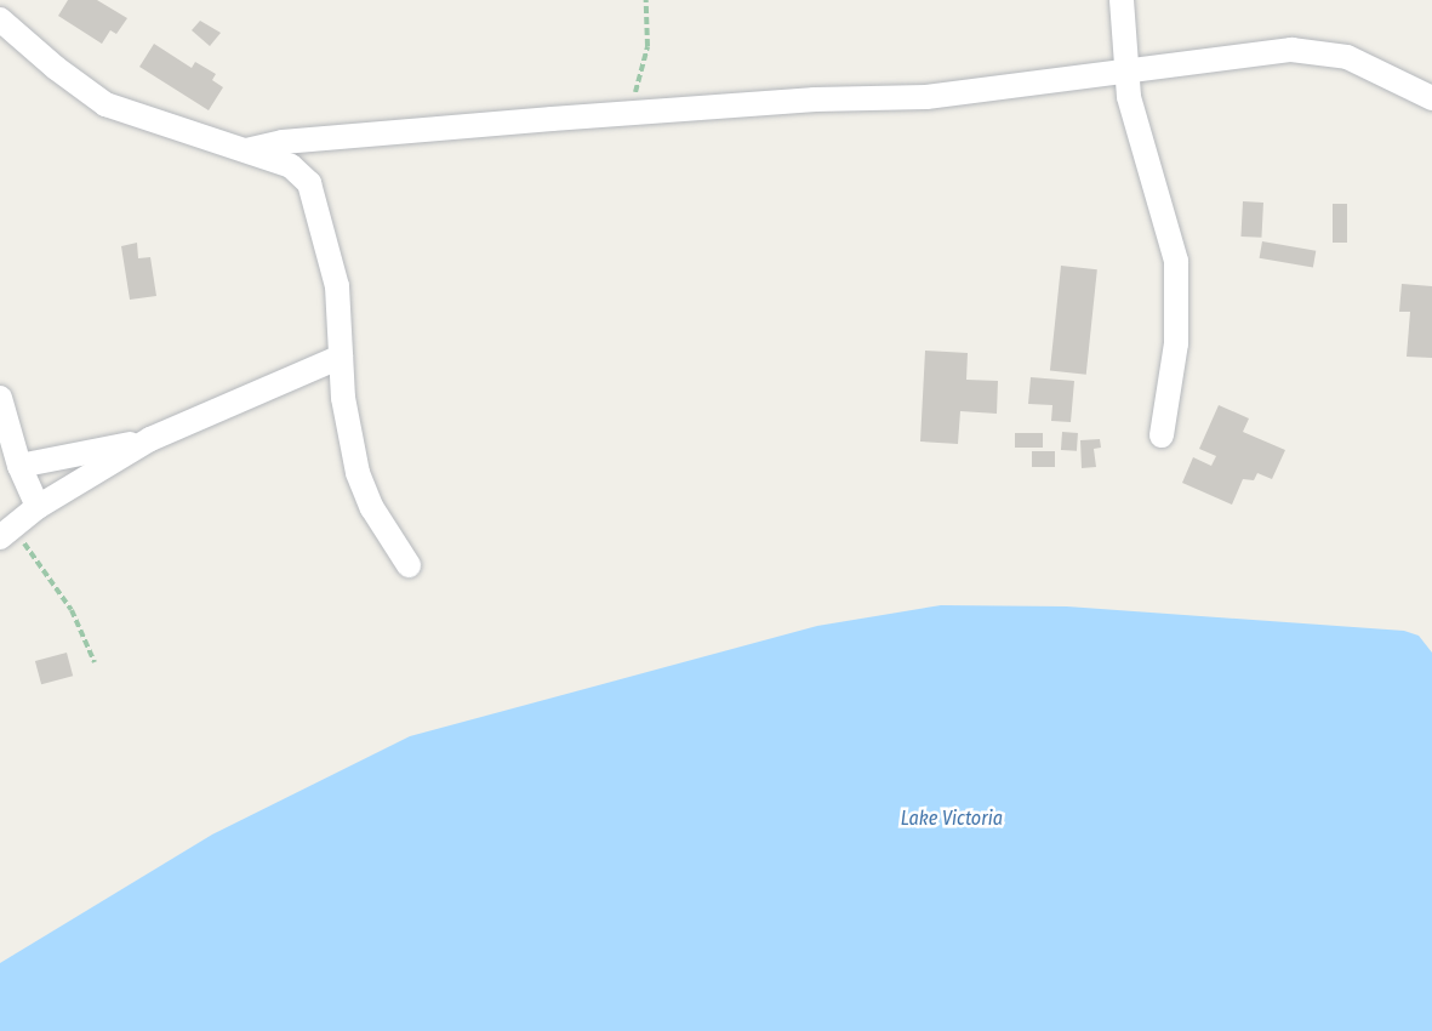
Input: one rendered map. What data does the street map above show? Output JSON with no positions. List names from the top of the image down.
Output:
{
  "water": ["Lake Victoria"]
}
